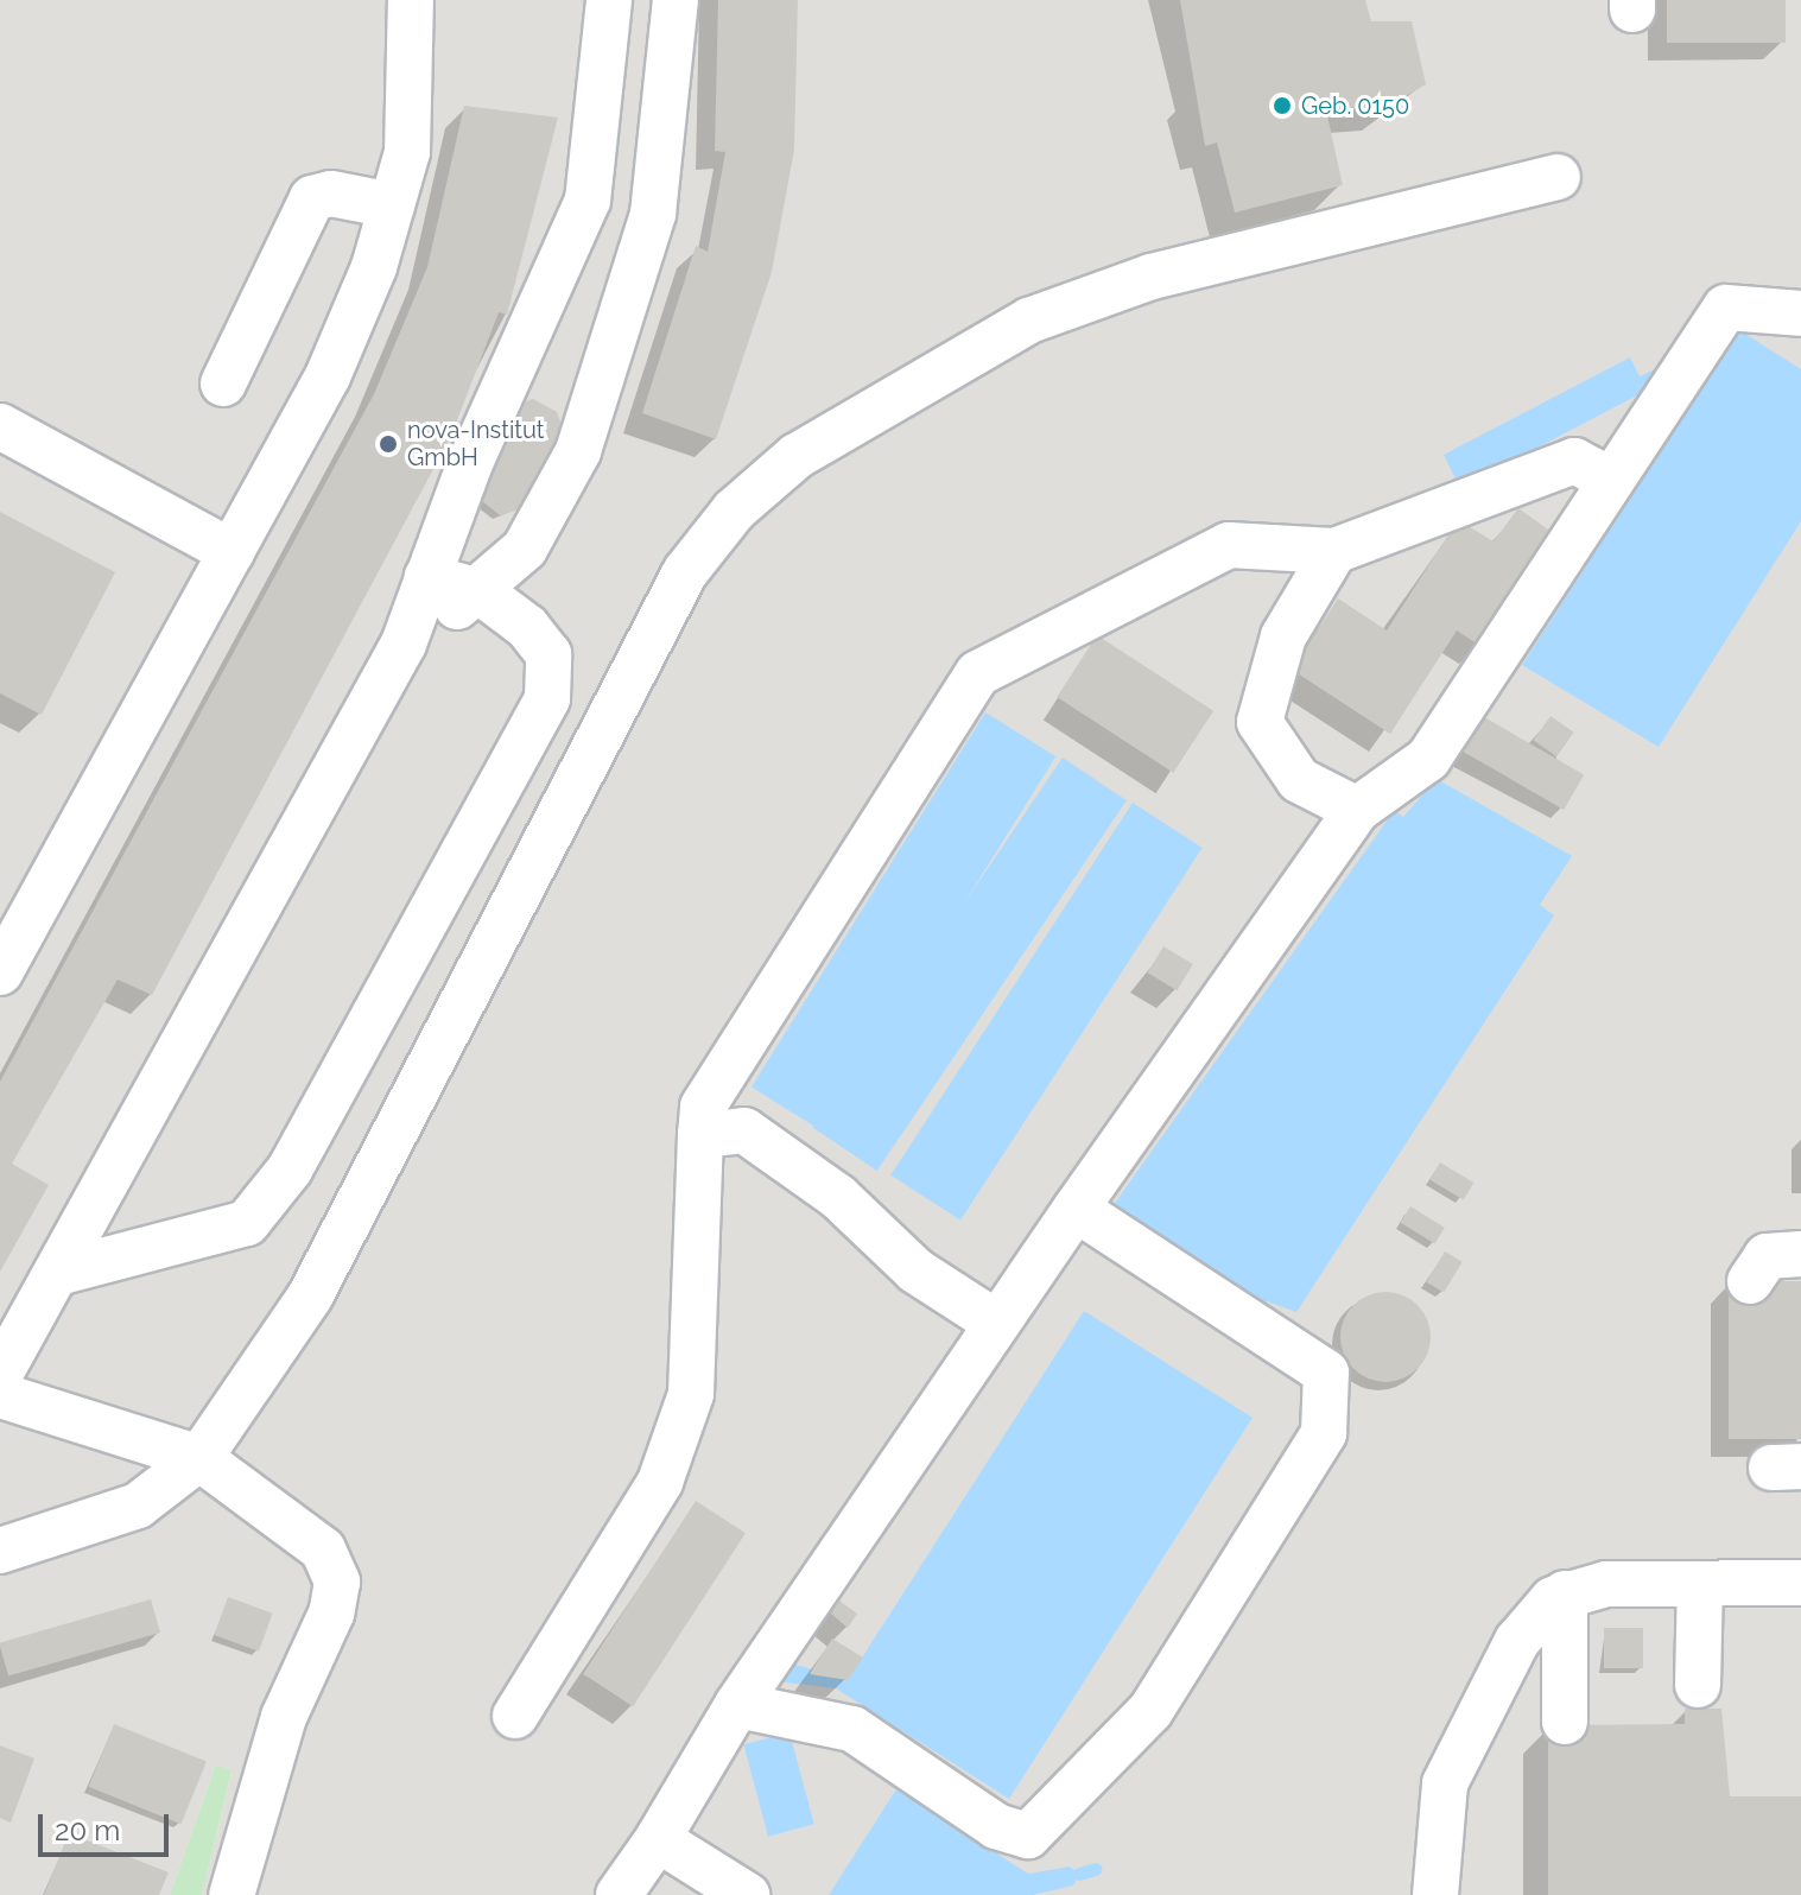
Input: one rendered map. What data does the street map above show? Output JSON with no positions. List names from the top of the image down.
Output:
{
  "places": ["Geb. 0150", "nova-Institut GmbH"],
  "scale_bar": "20 m"
}
